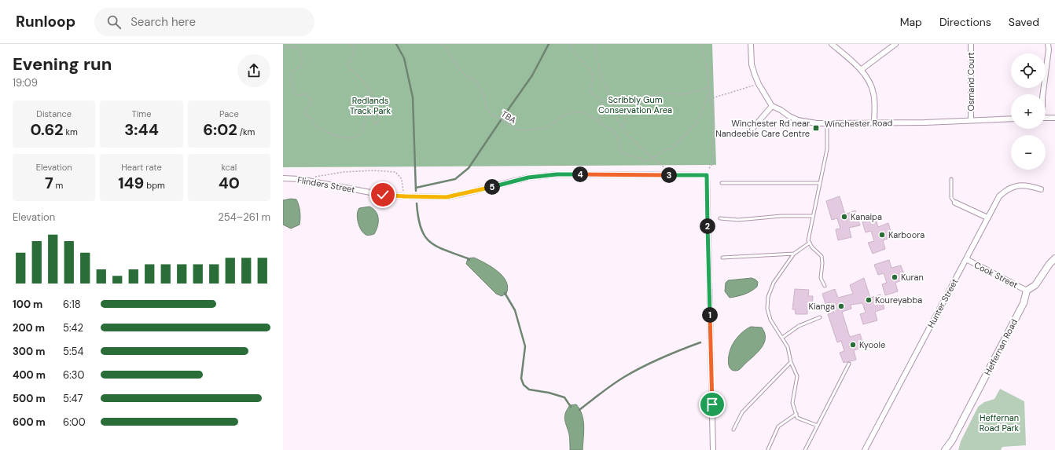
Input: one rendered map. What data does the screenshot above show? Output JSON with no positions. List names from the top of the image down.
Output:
{
  "streets": {
    "street": [
      "Osmand Court",
      "Winchester Road",
      "Flinders Street",
      "Cook Street",
      "Hunter Street",
      "Heffernan Road"
    ],
    "path": ["TBA"]
  },
  "crossings": [
    ["Osmand Court", "Winchester Road"],
    ["Cook Street", "Hunter Street"],
    ["Cook Street", "Heffernan Road"]
  ],
  "parks": ["Scribbly Gum Conservation Area", "Redlands Track Park", "Heffernan Road Park"],
  "places": {
    "transit": ["Winchester Rd near Nandeebie Care Centre"],
    "other": [
      "Kanaipa",
      "Karboora",
      "Kuran",
      "Koureyabba",
      "Kianga",
      "Kyoole"
    ]
  },
  "page": {
    "header": "Runloop",
    "search": "Search here",
    "nav": ["Map", "Directions", "Saved"],
    "heading": ["Evening run", "19:09"],
    "map_buttons": ["+", "−"],
    "stats": [
      ["Distance", "0.62 km"],
      ["Time", "3:44"],
      ["Pace", "6:02 /km"],
      ["Elevation", "7 m"],
      ["Heart rate", "149 bpm"],
      ["kcal", "40"]
    ],
    "pins": [
      "4",
      "3",
      "5",
      "2",
      "1"
    ],
    "chart": ["Elevation", "254–261 m"],
    "list": [
      {
        "name": "100 m",
        "note": "6:18"
      },
      {
        "name": "200 m",
        "note": "5:42"
      },
      {
        "name": "300 m",
        "note": "5:54"
      },
      {
        "name": "400 m",
        "note": "6:30"
      },
      {
        "name": "500 m",
        "note": "5:47"
      },
      {
        "name": "600 m",
        "note": "6:00"
      }
    ]
  }
}
